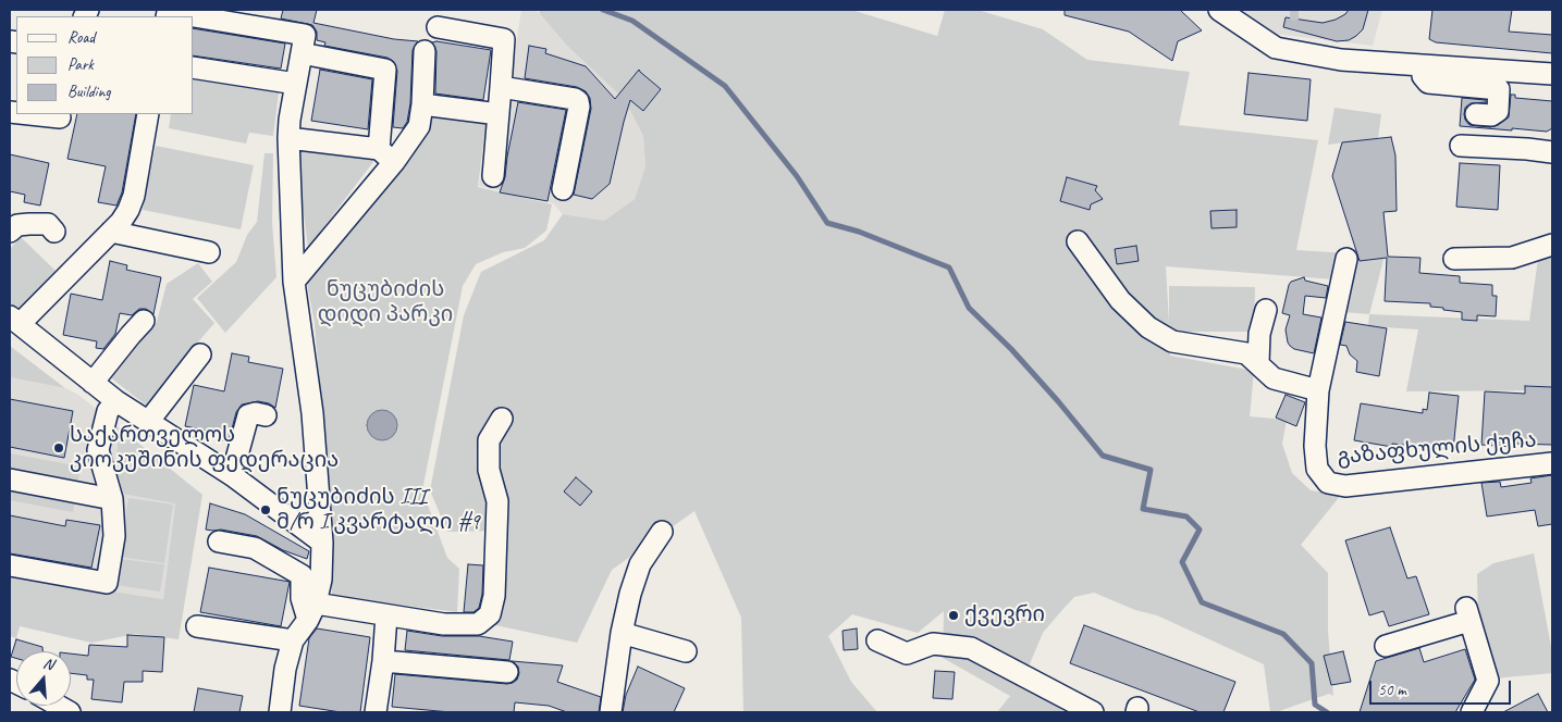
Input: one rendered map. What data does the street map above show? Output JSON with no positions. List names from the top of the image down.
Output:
{
  "streets": {
    "street": ["გაზაფხულის ქუჩა"]
  },
  "parks": ["ნუცუბიძის დიდი პარკი"],
  "places": ["საქართველოს კიოკუშინის ფედერაცია", "ნუცუბიძის III მ/რ I კვარტალი #9", "ქვევრი"],
  "legend": ["Road", "Park", "Building"],
  "scale_bar": "50 m",
  "north": "top"
}
